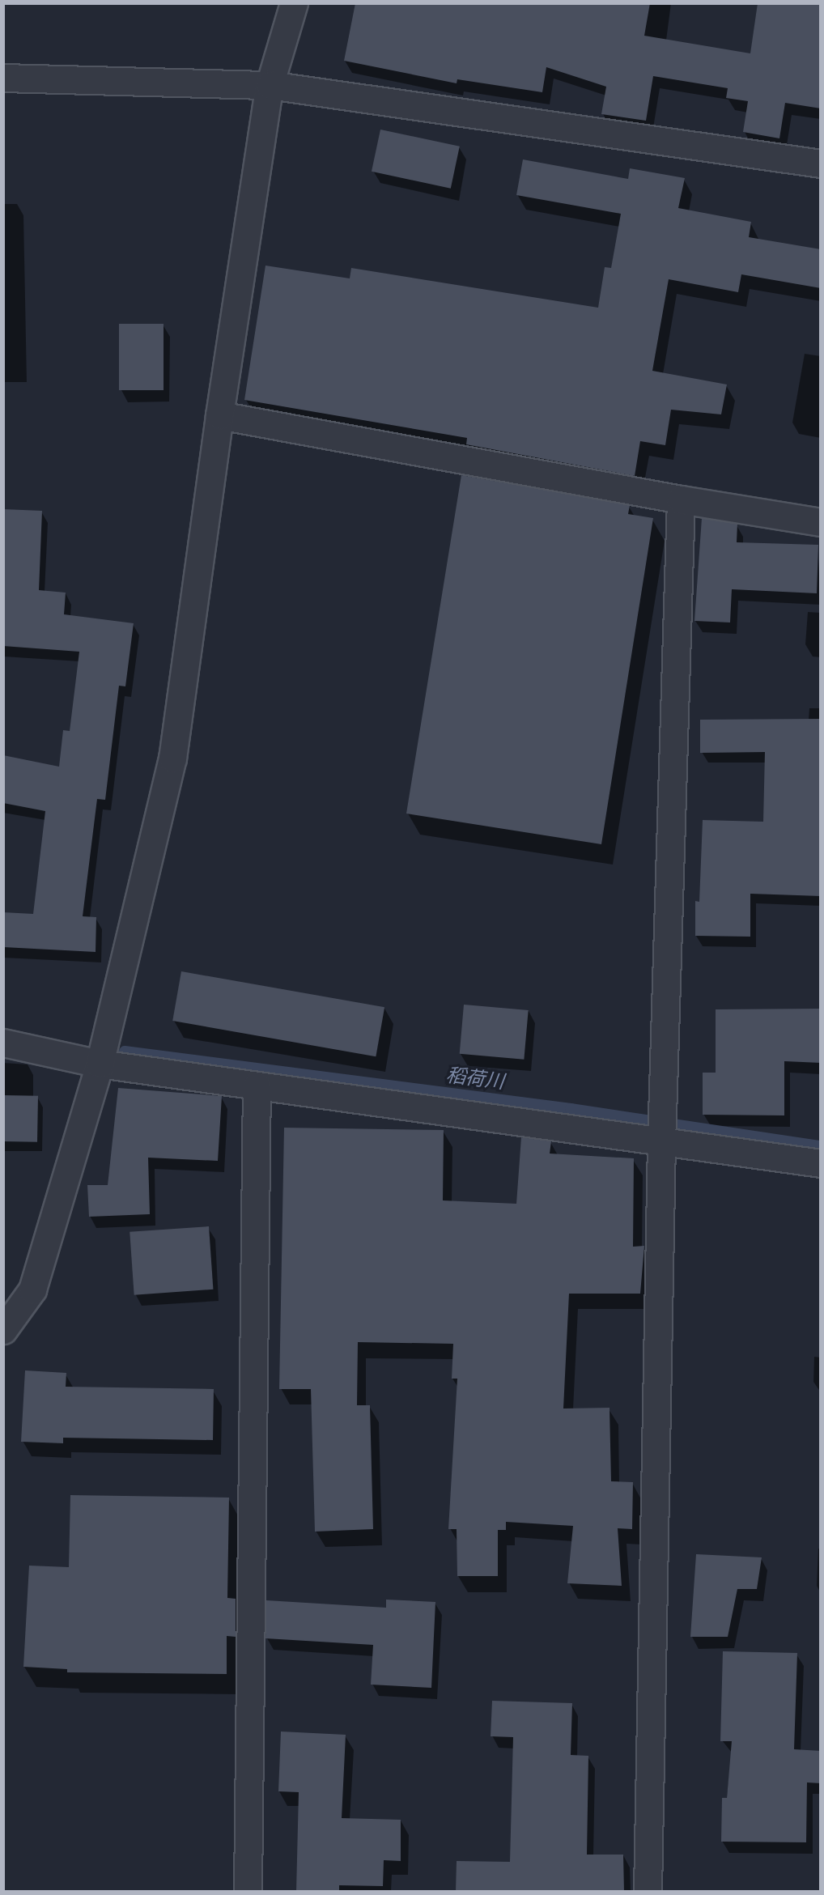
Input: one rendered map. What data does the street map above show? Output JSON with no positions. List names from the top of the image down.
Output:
{
  "water": ["稻荷川"]
}
